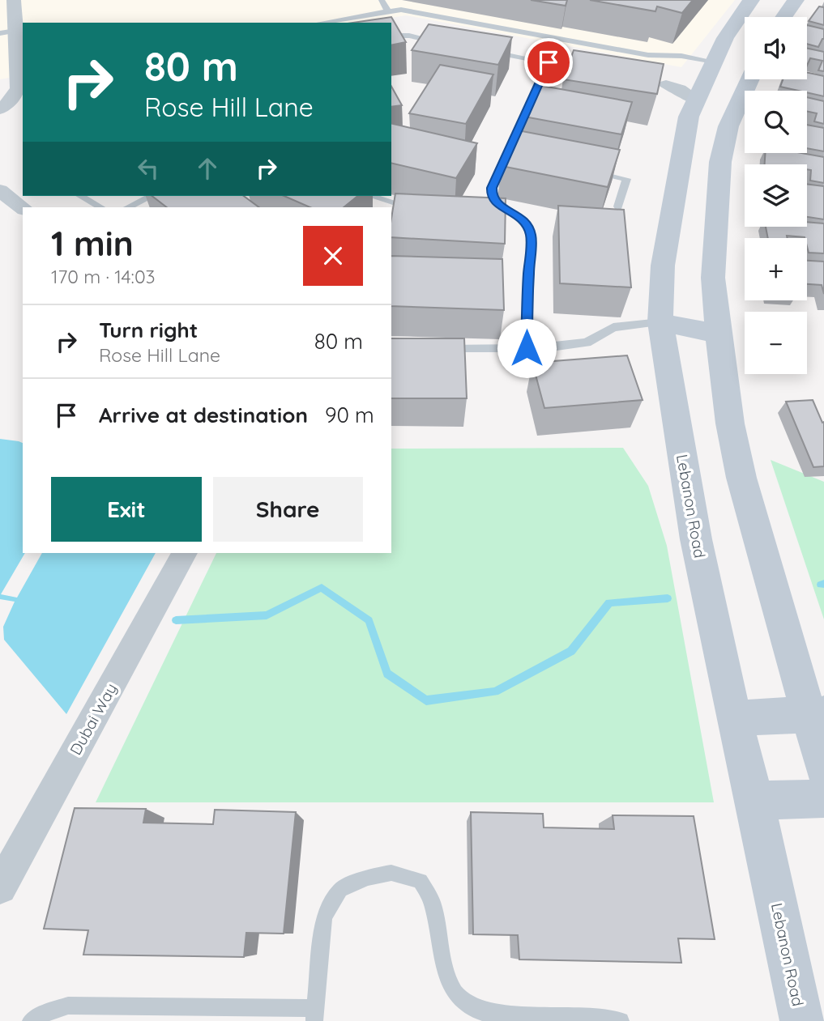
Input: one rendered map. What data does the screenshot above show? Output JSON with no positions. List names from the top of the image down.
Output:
{
  "streets": {
    "main road": ["Lebanon Road"],
    "street": ["Dubai Way"]
  },
  "page": {
    "map_buttons": ["+", "−"],
    "turn": ["80 m", "Rose Hill Lane"],
    "heading": ["1 min", "170 m · 14:03"],
    "list": [
      {
        "name": "Turn right",
        "note": "Rose Hill Lane",
        "value": "80 m"
      },
      {
        "name": "Arrive at destination",
        "value": "90 m"
      }
    ],
    "buttons": ["Exit", "Share"]
  }
}
